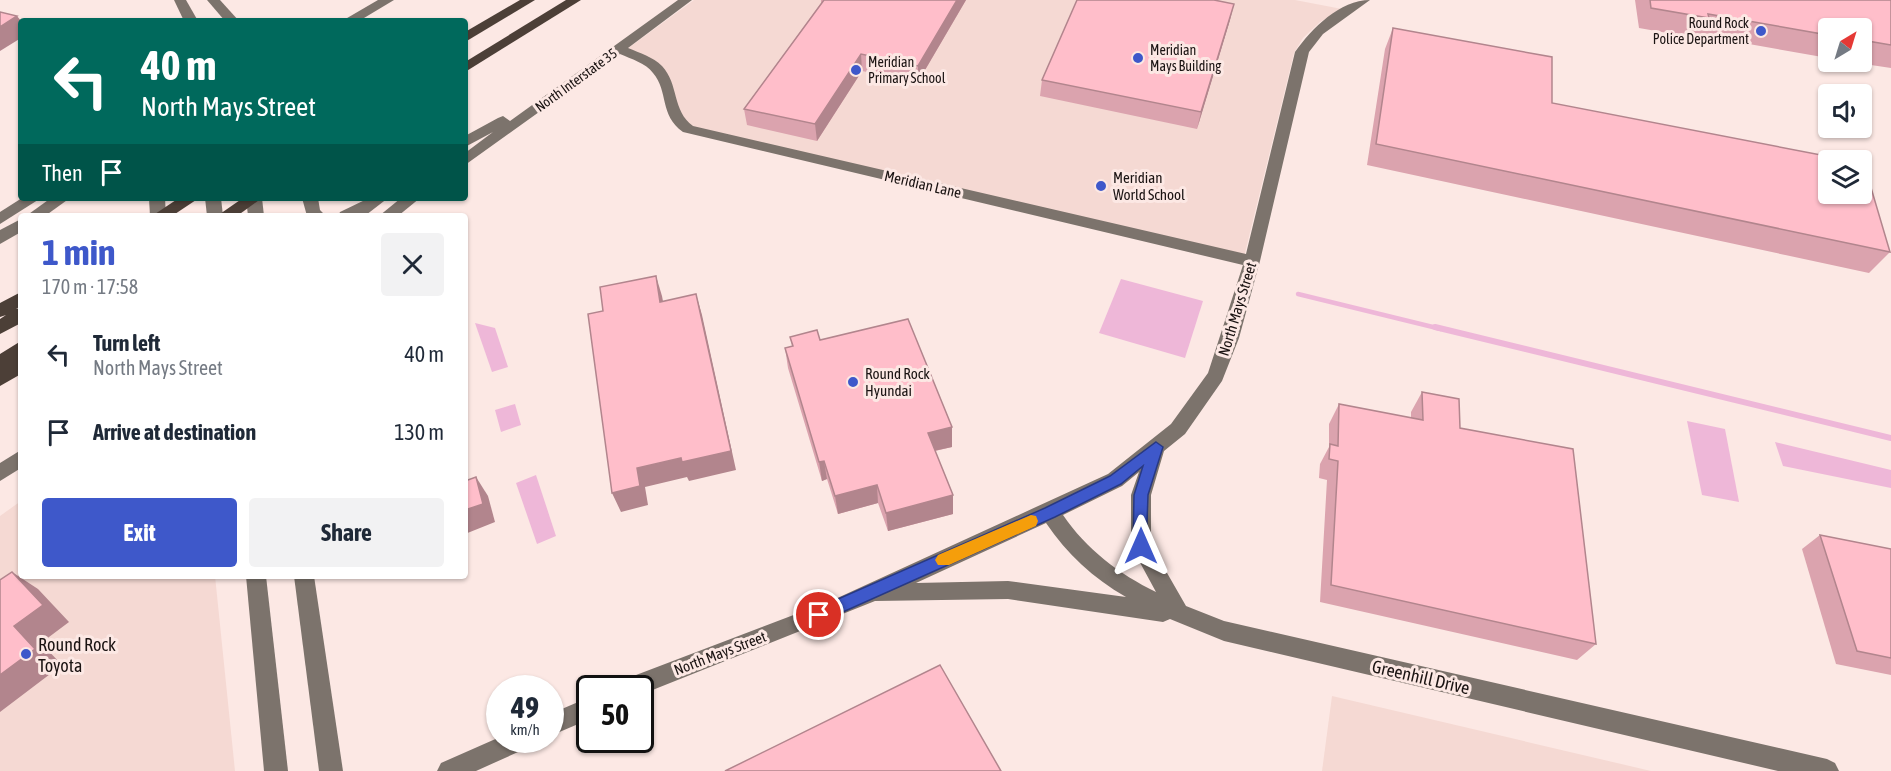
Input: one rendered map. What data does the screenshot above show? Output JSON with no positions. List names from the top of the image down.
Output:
{
  "streets": {
    "main road": [
      "North Interstate 35",
      "Meridian Lane",
      "North Mays Street",
      "Greenhill Drive"
    ]
  },
  "crossings": [
    ["North Interstate 35", "Meridian Lane"],
    ["Meridian Lane", "North Mays Street"],
    ["North Mays Street", "Greenhill Drive"]
  ],
  "places": [
    "Round Rock Police Department",
    "Meridian Mays Building",
    "Meridian Primary School",
    "Meridian World School",
    "Round Rock Hyundai",
    "Round Rock Toyota"
  ],
  "north": "top right",
  "page": {
    "turn": ["40 m", "North Mays Street"],
    "then": "Then",
    "heading": ["1 min", "170 m · 17:58"],
    "list": [
      {
        "name": "Turn left",
        "note": "North Mays Street",
        "value": "40 m"
      },
      {
        "name": "Arrive at destination",
        "value": "130 m"
      }
    ],
    "buttons": ["Exit", "Share"],
    "speed": "49 km/h",
    "limit": "50"
  }
}
